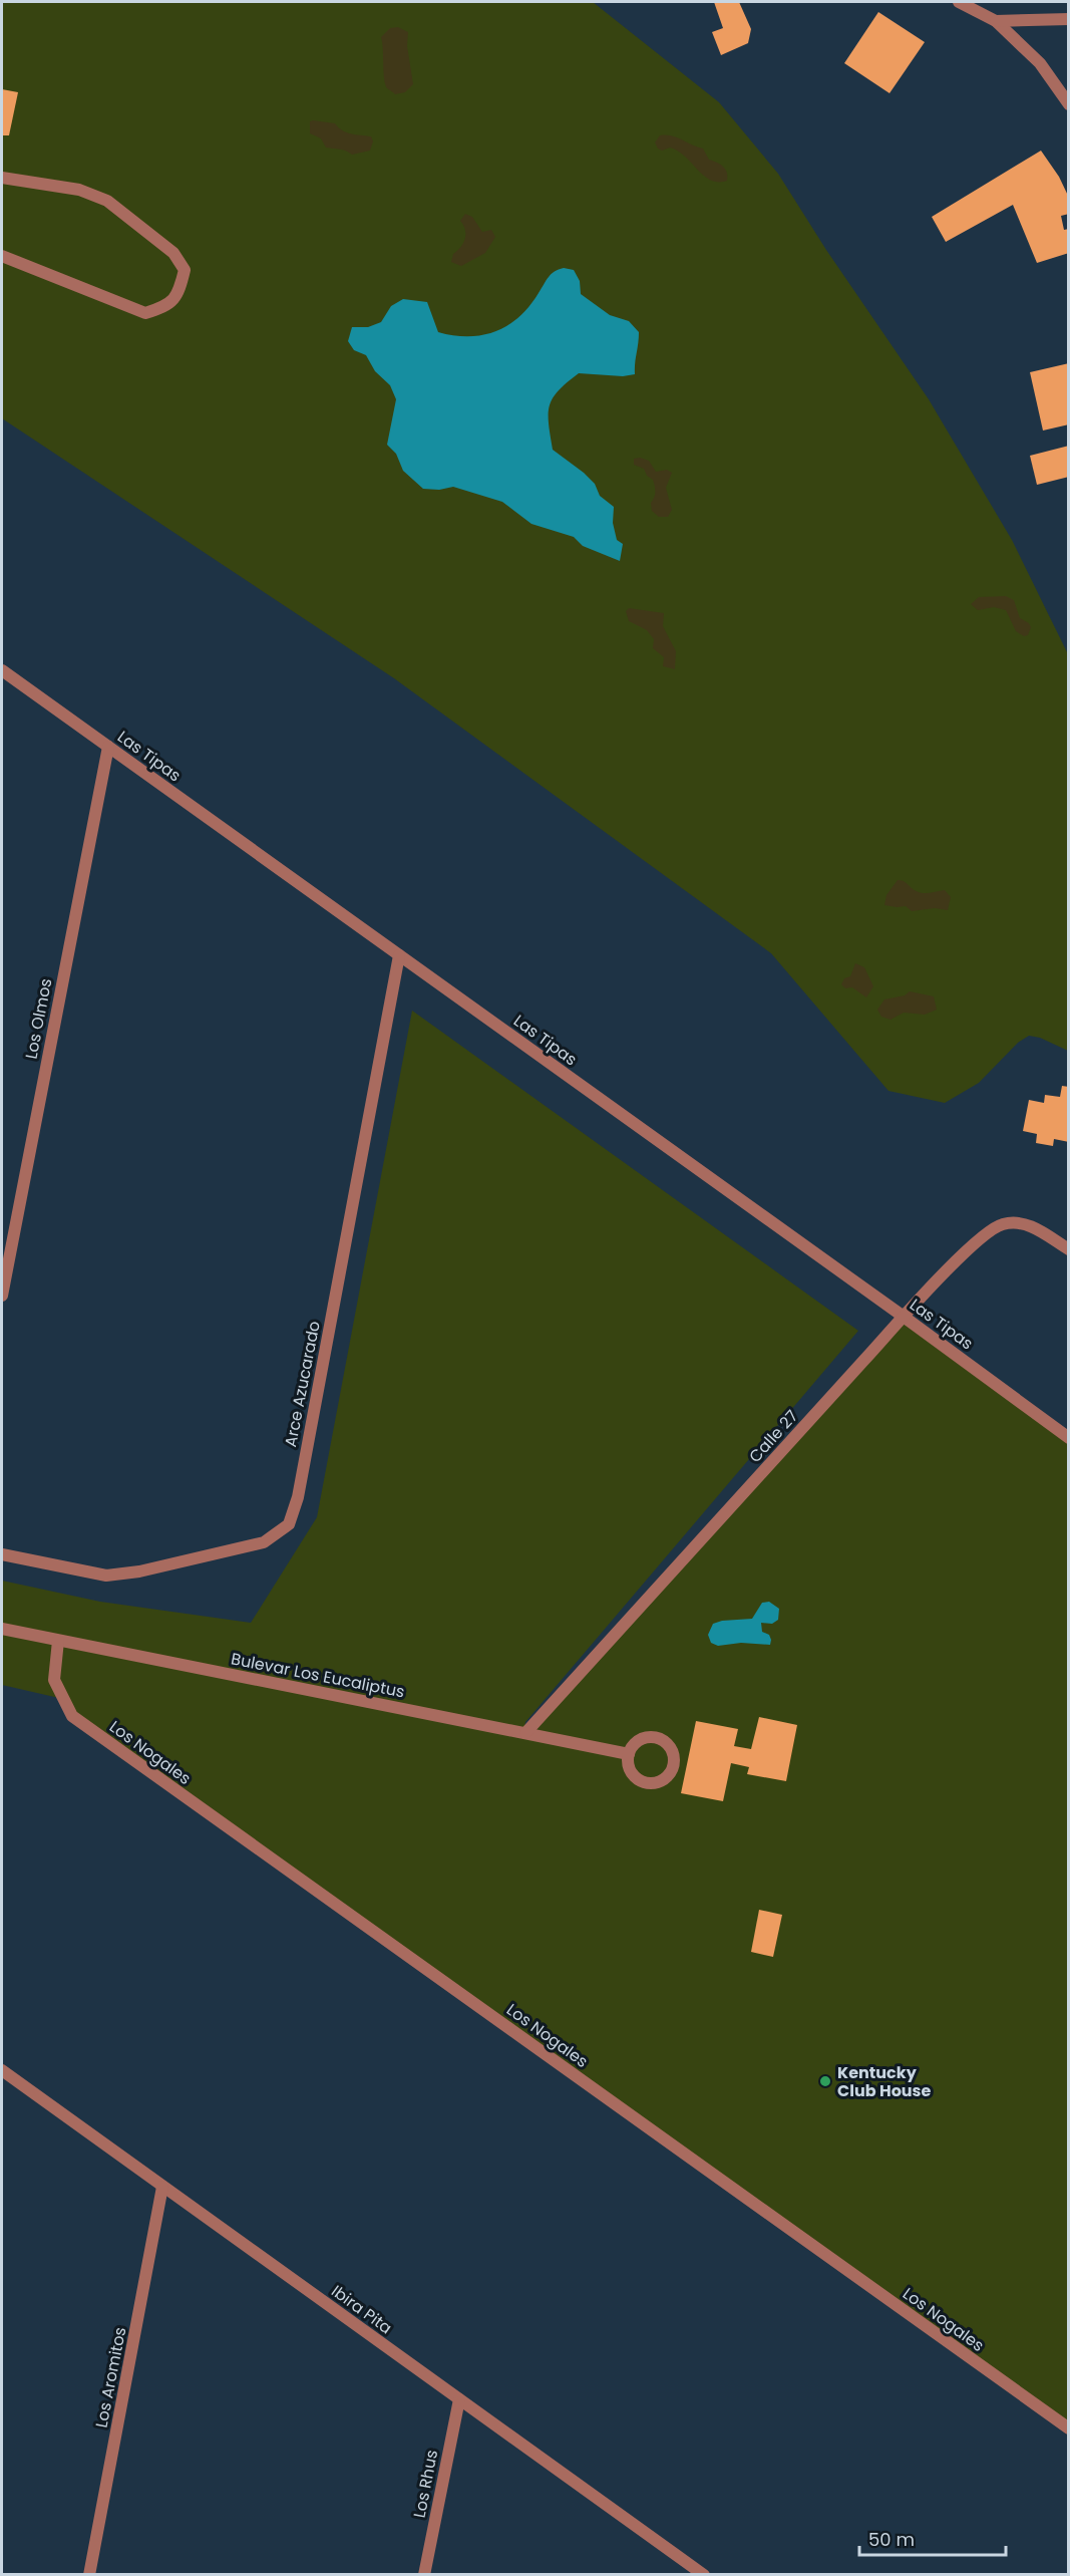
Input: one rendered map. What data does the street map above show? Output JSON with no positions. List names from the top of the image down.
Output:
{
  "streets": {
    "street": [
      "Las Tipas",
      "Los Olmos",
      "Arce Azucarado",
      "Calle 27",
      "Bulevar Los Eucaliptus",
      "Los Nogales",
      "Ibira Pita",
      "Los Aromitos",
      "Los Rhus"
    ]
  },
  "crossings": [
    ["Las Tipas", "Los Olmos"],
    ["Las Tipas", "Arce Azucarado"],
    ["Las Tipas", "Calle 27"],
    ["Calle 27", "Bulevar Los Eucaliptus"],
    ["Bulevar Los Eucaliptus", "Los Nogales"],
    ["Ibira Pita", "Los Aromitos"],
    ["Ibira Pita", "Los Rhus"]
  ],
  "places": ["Kentucky Club House"],
  "scale_bar": "50 m"
}
